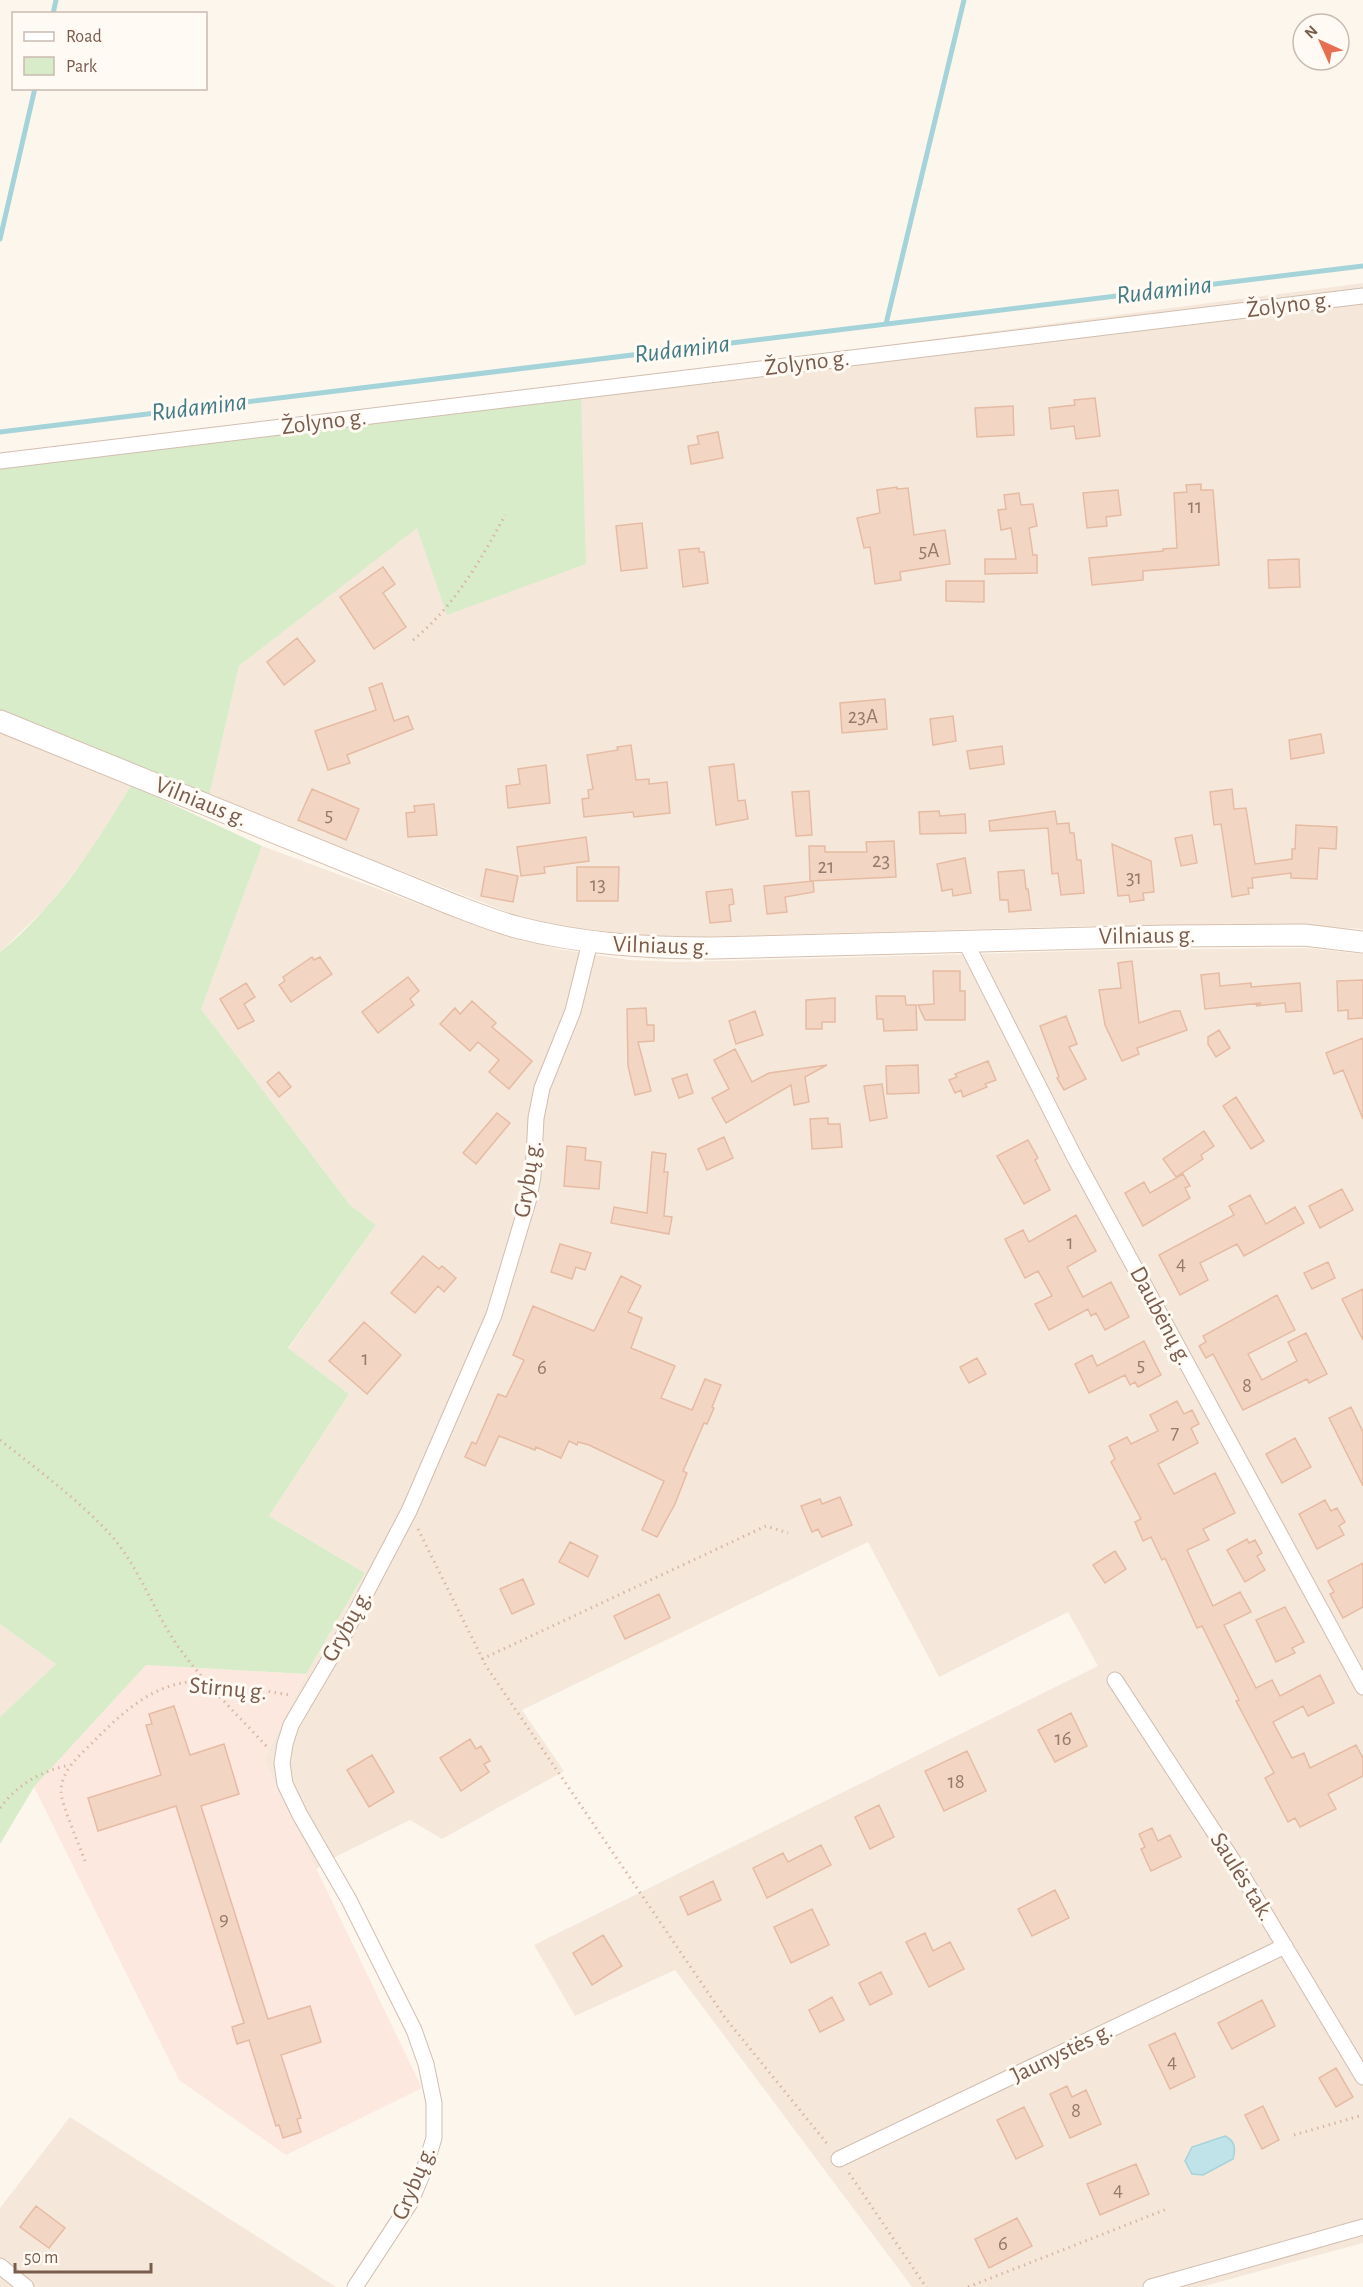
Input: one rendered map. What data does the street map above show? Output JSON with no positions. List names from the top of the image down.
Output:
{
  "streets": {
    "main road": ["Vilniaus g."],
    "street": [
      "Žolyno g.",
      "Grybų g.",
      "Daubėnų g.",
      "Saulės tak.",
      "Jaunystės g."
    ],
    "path": ["Stirnų g."]
  },
  "crossings": [
    ["Vilniaus g.", "Grybų g."],
    ["Vilniaus g.", "Daubėnų g."],
    ["Grybų g.", "Stirnų g."],
    ["Saulės tak.", "Jaunystės g."]
  ],
  "water": ["Rudamina"],
  "house_numbers": [
    "11",
    "5A",
    "23A",
    "5",
    "23",
    "21",
    "31",
    "13",
    "1",
    "4",
    "1",
    "5",
    "6",
    "8",
    "7",
    "16",
    "18",
    "9",
    "4",
    "8",
    "4",
    "6"
  ],
  "legend": ["Road", "Park"],
  "scale_bar": "50 m",
  "north": "top left"
}
